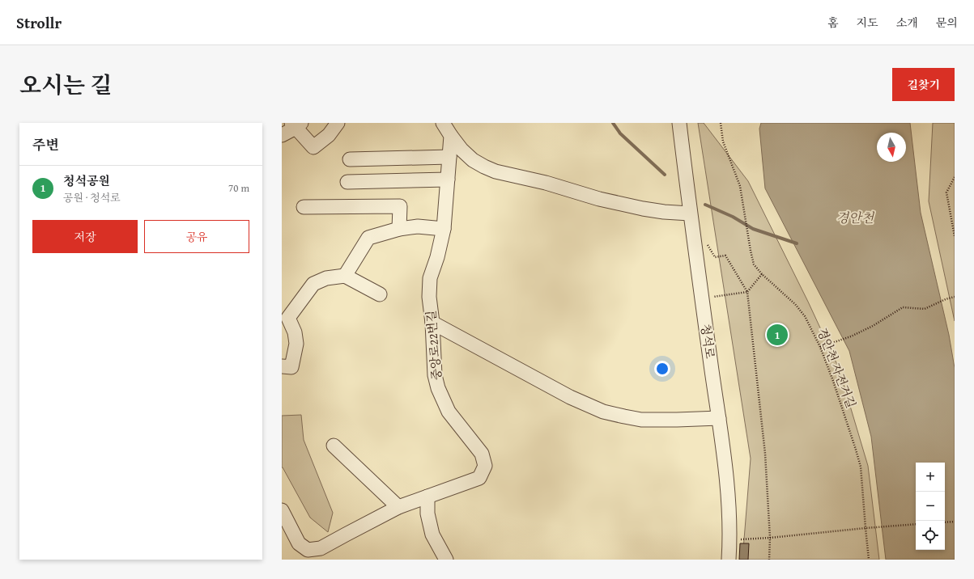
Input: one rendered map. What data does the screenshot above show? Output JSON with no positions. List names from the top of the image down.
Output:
{
  "streets": {
    "street": ["청석로", "중앙로22번길"],
    "path": ["경안천 자전거길"]
  },
  "water": ["경안천"],
  "north": "bottom",
  "page": {
    "header": "Strollr",
    "nav": [
      "홈",
      "지도",
      "소개",
      "문의"
    ],
    "title": "오시는 길",
    "buttons": [
      "길찾기",
      ["저장", "공유"]
    ],
    "heading": "주변",
    "list": [
      {
        "mark": "1",
        "name": "청석공원",
        "note": "공원 · 청석로",
        "value": "70 m"
      }
    ],
    "pins": "1",
    "map_buttons": ["+", "−"]
  }
}
